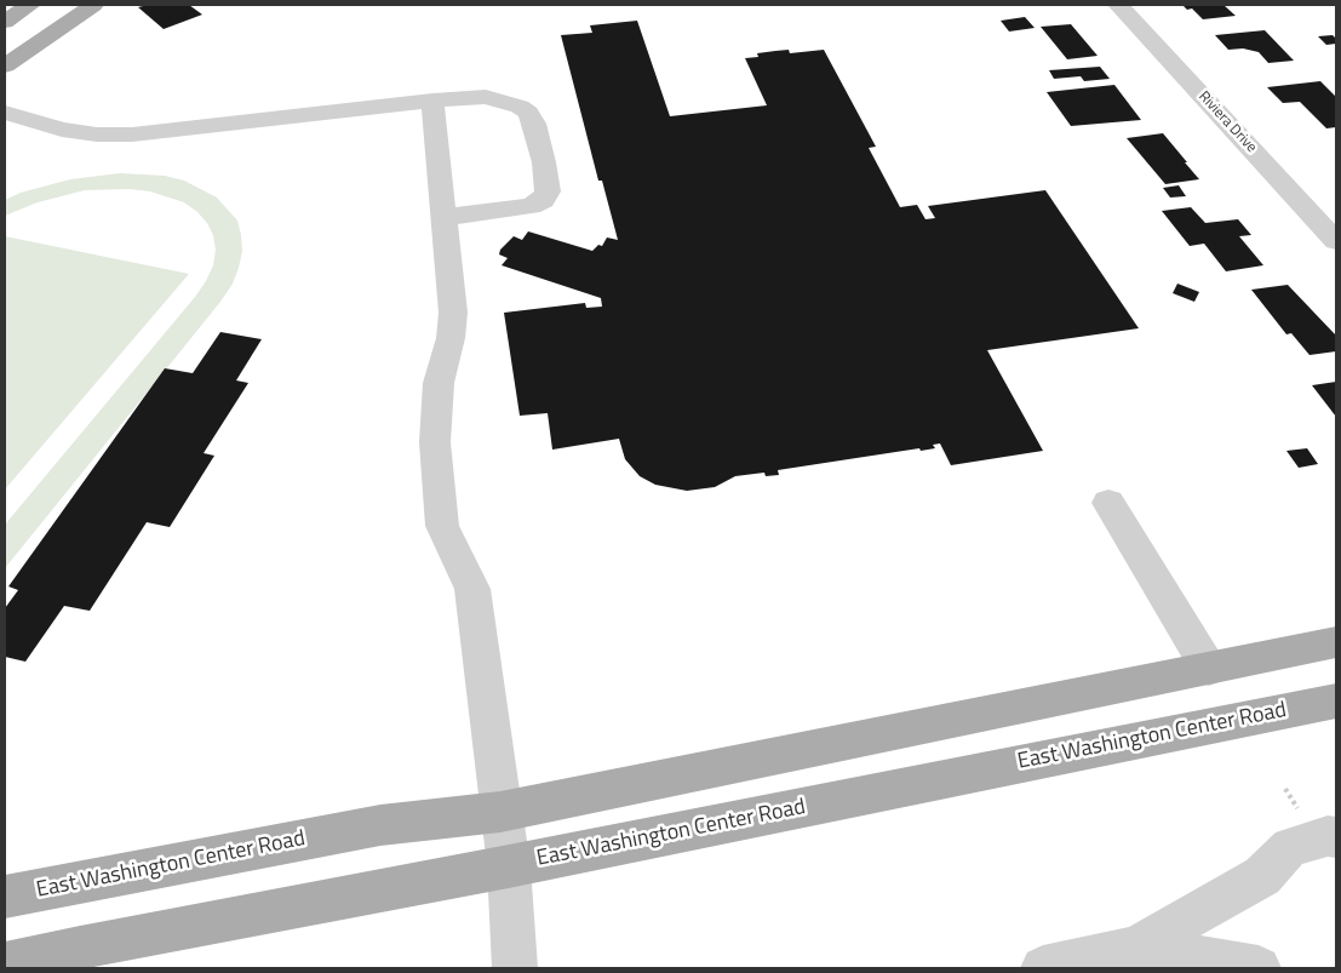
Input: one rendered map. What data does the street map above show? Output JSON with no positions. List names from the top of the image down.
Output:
{
  "streets": {
    "main road": ["East Washington Center Road"],
    "street": ["Riviera Drive"]
  }
}
